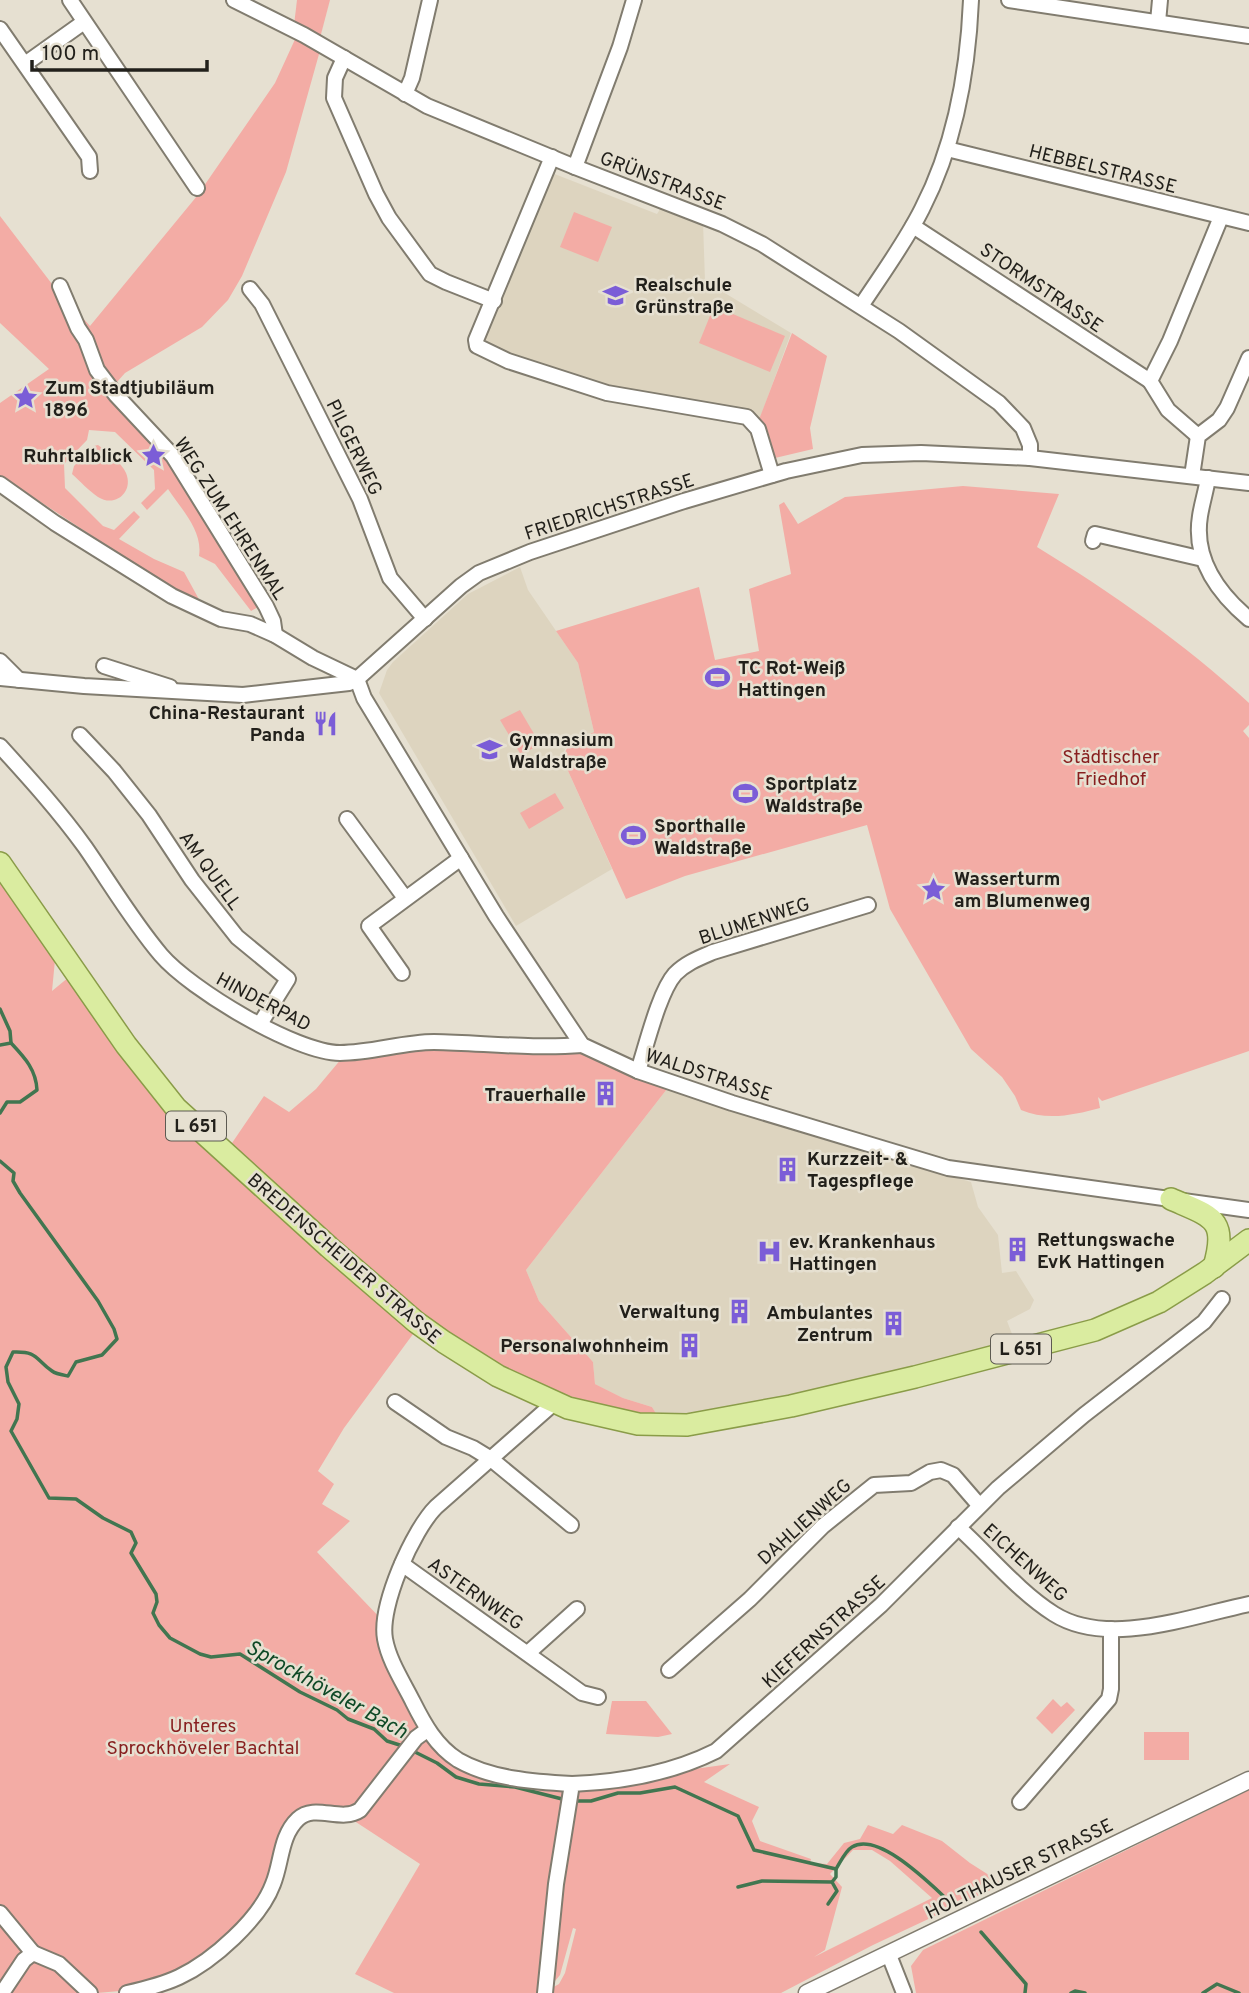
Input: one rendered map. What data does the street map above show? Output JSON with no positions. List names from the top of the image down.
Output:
{
  "streets": {
    "main road": ["L 651", "BREDENSCHEIDER STRASSE"],
    "street": [
      "HEBBELSTRASSE",
      "GRÜNSTRASSE",
      "STORMSTRASSE",
      "PILGERWEG",
      "FRIEDRICHSTRASSE",
      "WEG ZUM EHRENMAL",
      "AM QUELL",
      "BLUMENWEG",
      "HINDERPAD",
      "WALDSTRASSE",
      "DAHLIENWEG",
      "EICHENWEG",
      "ASTERNWEG",
      "KIEFERNSTRASSE",
      "HOLTHAUSER STRASSE"
    ]
  },
  "crossings": [
    ["GRÜNSTRASSE", "FRIEDRICHSTRASSE"],
    ["PILGERWEG", "FRIEDRICHSTRASSE"],
    ["AM QUELL", "HINDERPAD"],
    ["BLUMENWEG", "WALDSTRASSE"],
    ["HINDERPAD", "WALDSTRASSE"],
    ["BREDENSCHEIDER STRASSE", "KIEFERNSTRASSE"],
    ["DAHLIENWEG", "KIEFERNSTRASSE"],
    ["EICHENWEG", "KIEFERNSTRASSE"],
    ["ASTERNWEG", "KIEFERNSTRASSE"]
  ],
  "water": ["Sprockhöveler Bach"],
  "parks": ["Städtischer Friedhof", "Unteres Sprockhöveler Bachtal"],
  "places": {
    "school or university": ["Realschule Grünstraße", "Gymnasium Waldstraße"],
    "place": ["Zum Stadtjubiläum 1896", "Ruhrtalblick", "Wasserturm am Blumenweg"],
    "sports": ["TC Rot-Weiß Hattingen", "Sportplatz Waldstraße", "Sporthalle Waldstraße"],
    "restaurant": ["China-Restaurant Panda"],
    "building": [
      "Trauerhalle",
      "Kurzzeit- & Tagespflege",
      "Rettungswache EvK Hattingen",
      "Verwaltung",
      "Ambulantes Zentrum",
      "Personalwohnheim"
    ],
    "hospital": ["ev. Krankenhaus Hattingen"]
  },
  "scale_bar": "100 m"
}
